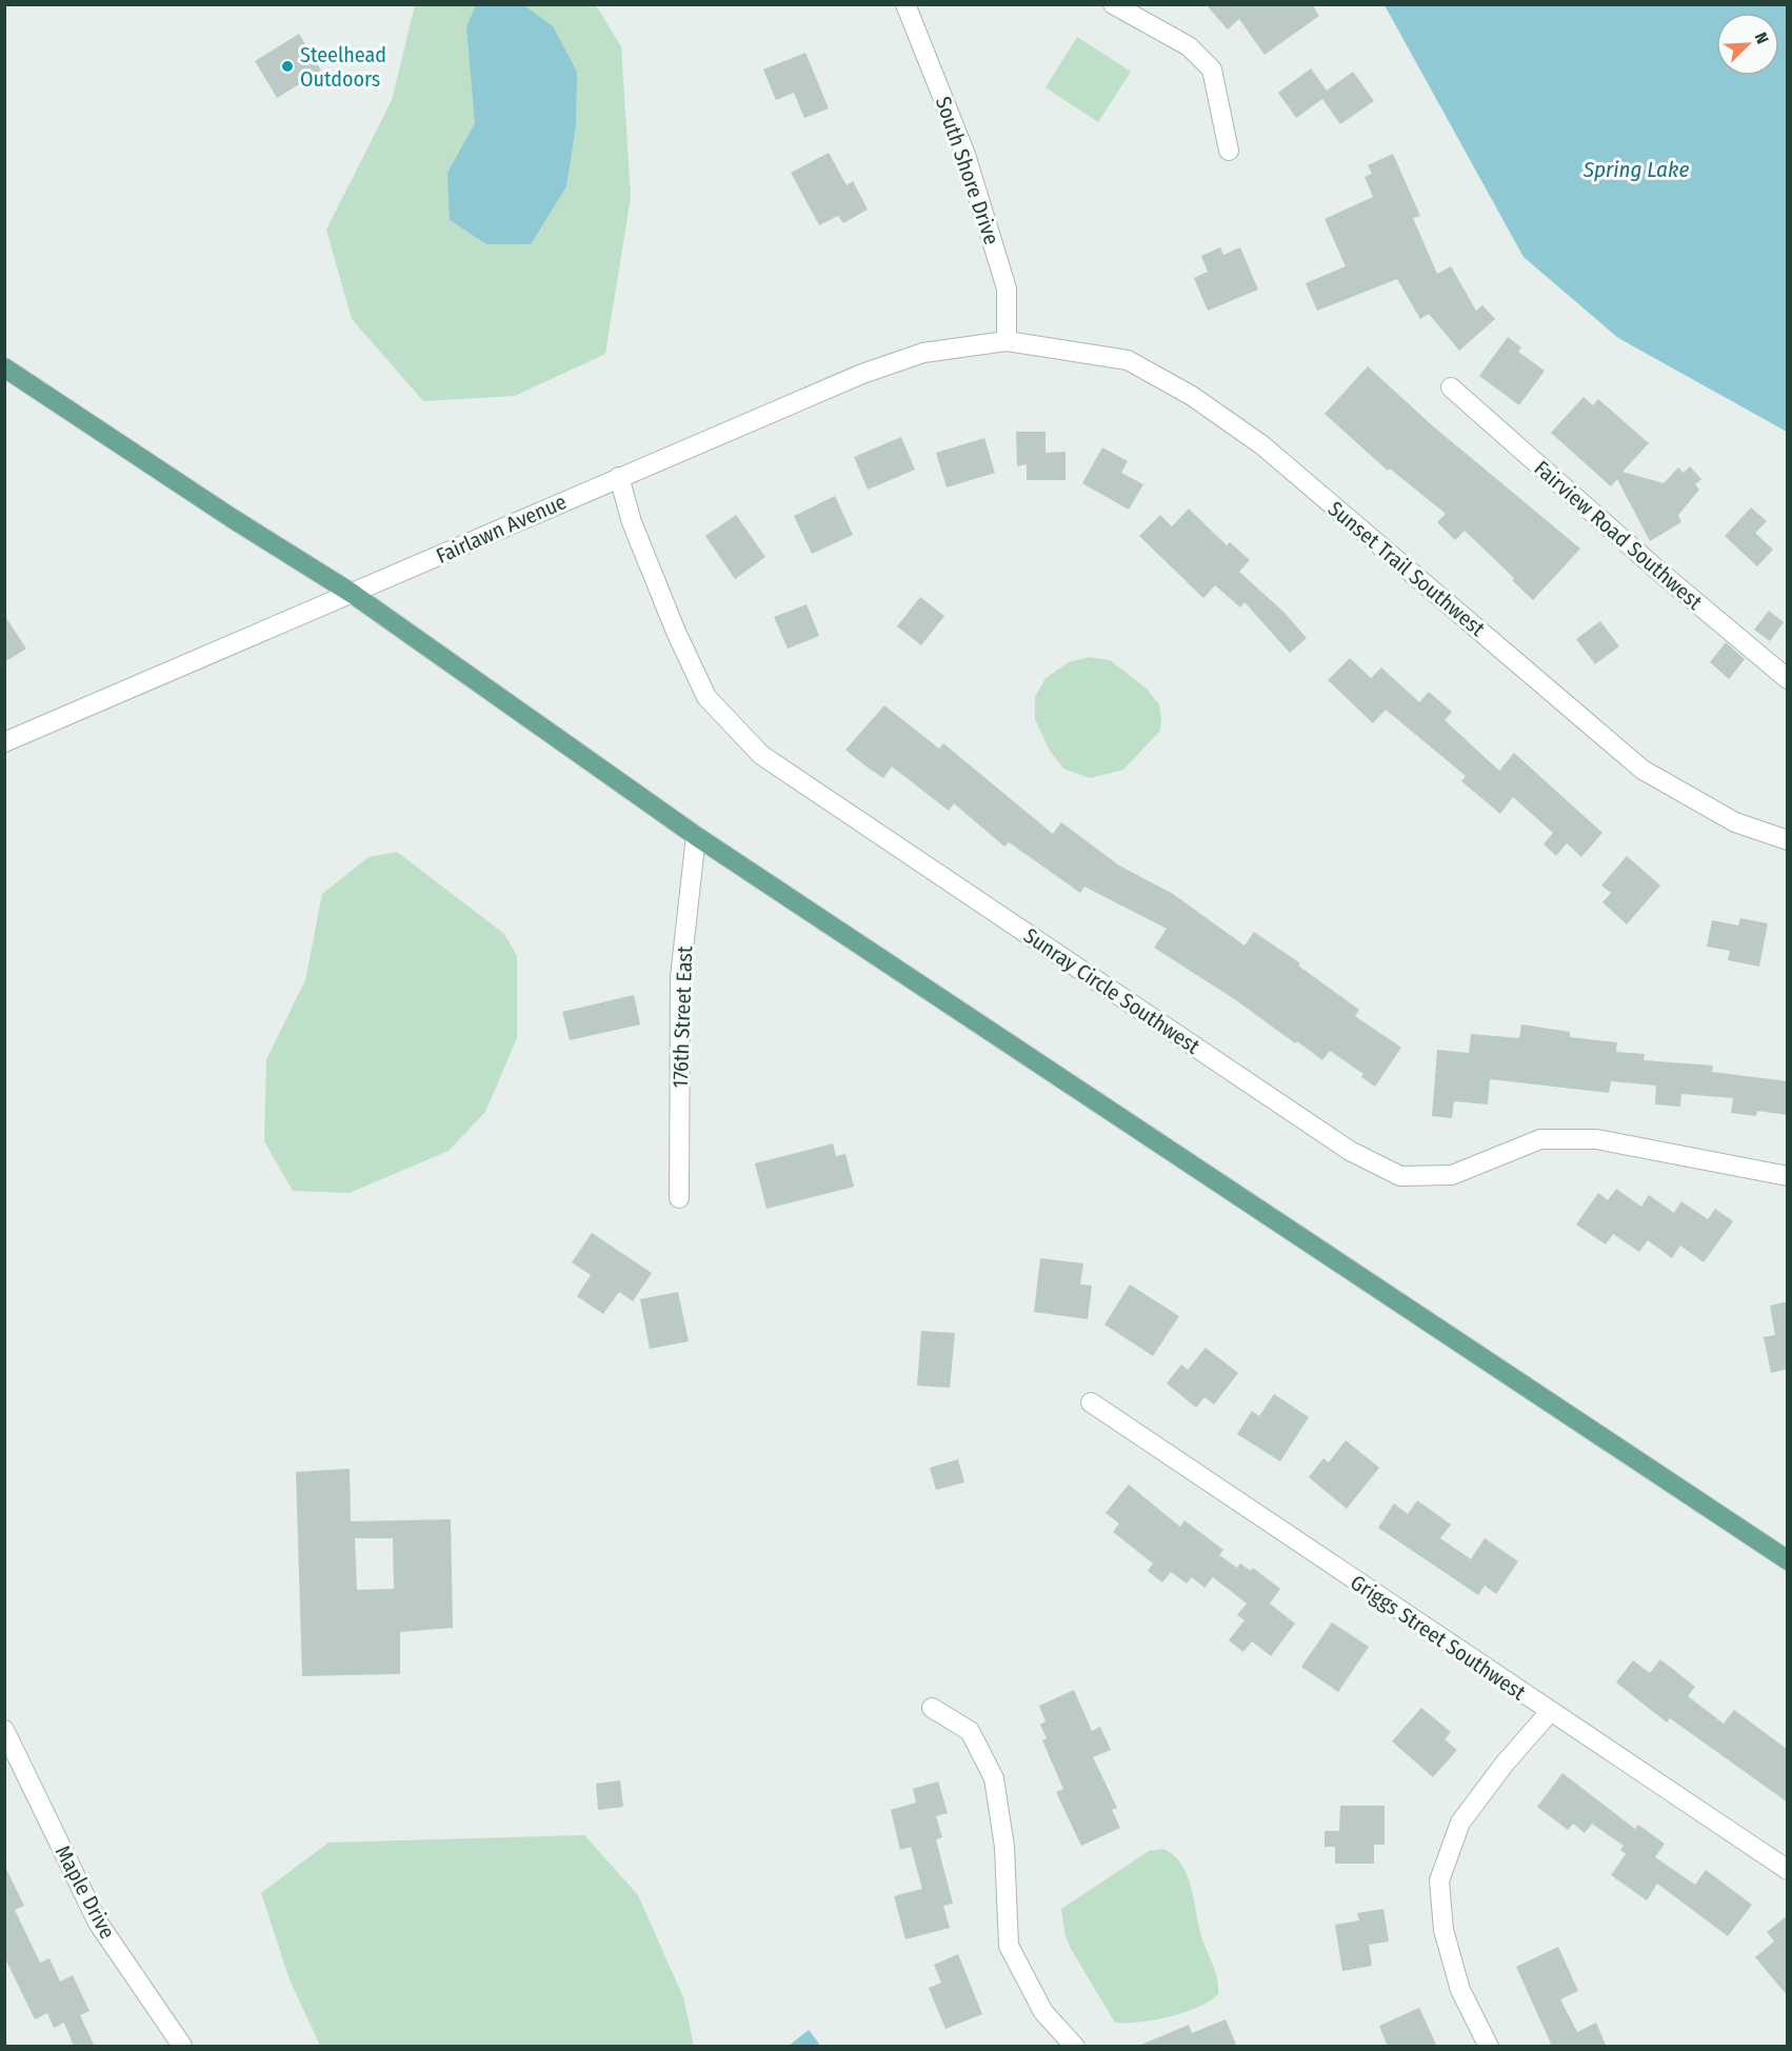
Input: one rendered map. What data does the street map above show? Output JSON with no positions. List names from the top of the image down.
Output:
{
  "streets": {
    "street": [
      "South Shore Drive",
      "Fairlawn Avenue",
      "Fairview Road Southwest",
      "Sunset Trail Southwest",
      "Sunray Circle Southwest",
      "176th Street East",
      "Griggs Street Southwest",
      "Maple Drive"
    ]
  },
  "crossings": [
    ["South Shore Drive", "Fairlawn Avenue"],
    ["South Shore Drive", "Sunset Trail Southwest"],
    ["Fairlawn Avenue", "Sunset Trail Southwest"],
    ["Fairlawn Avenue", "Sunray Circle Southwest"]
  ],
  "water": ["Spring Lake"],
  "places": ["Steelhead Outdoors"],
  "north": "top right"
}
